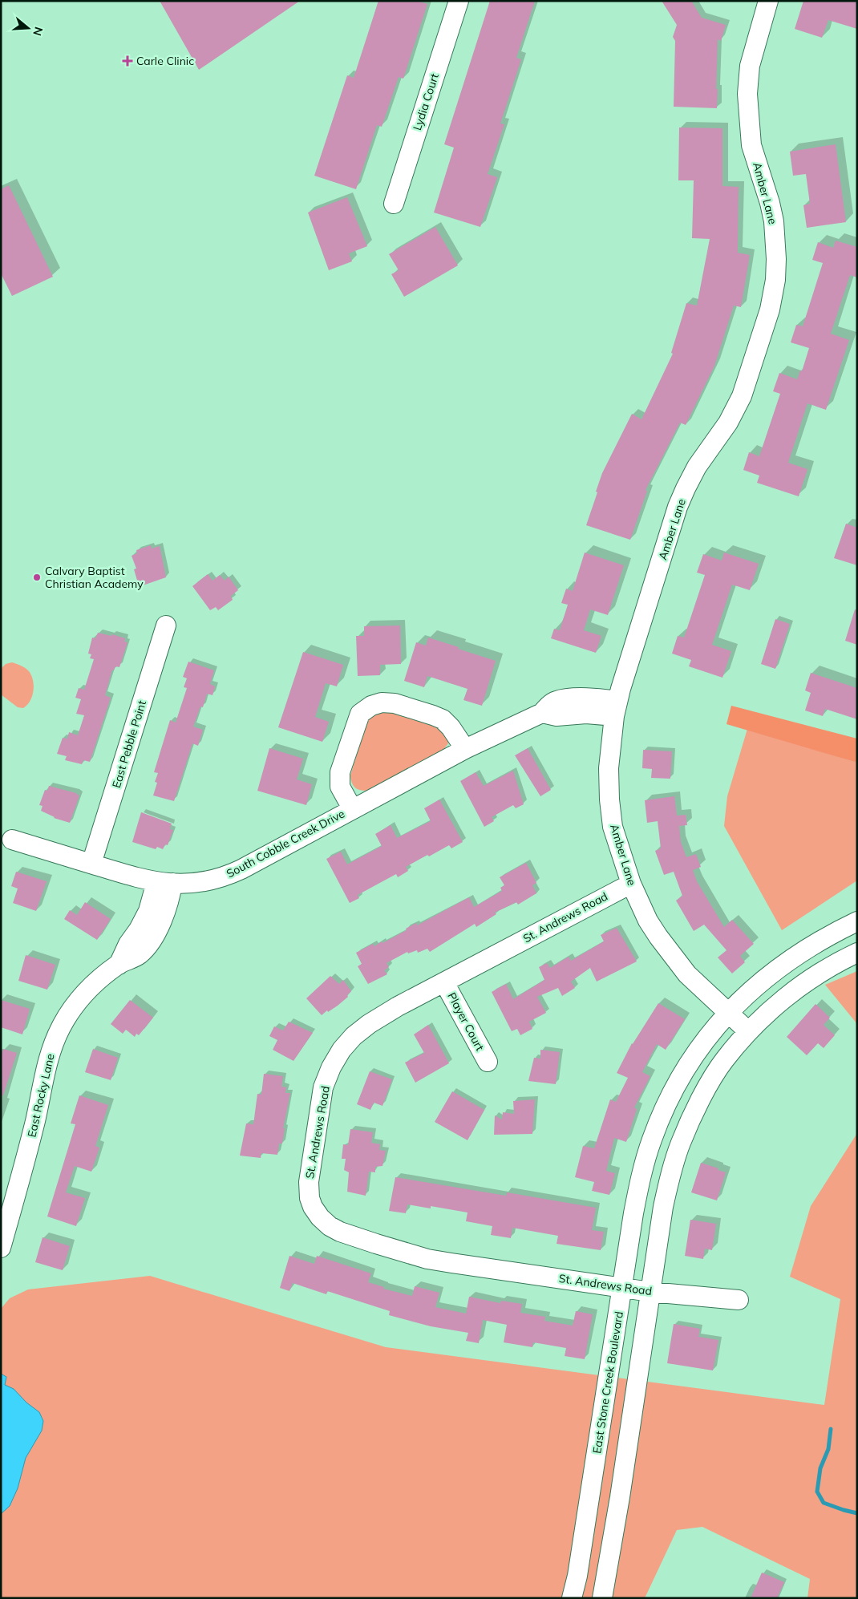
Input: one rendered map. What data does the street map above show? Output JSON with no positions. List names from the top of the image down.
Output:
{
  "streets": {
    "street": [
      "Lydia Court",
      "Amber Lane",
      "East Pebble Point",
      "South Cobble Creek Drive",
      "St. Andrews Road",
      "Player Court",
      "East Rocky Lane",
      "East Stone Creek Boulevard"
    ]
  },
  "crossings": [
    ["Amber Lane", "South Cobble Creek Drive"],
    ["Amber Lane", "St. Andrews Road"],
    ["Amber Lane", "East Stone Creek Boulevard"],
    ["East Pebble Point", "South Cobble Creek Drive"],
    ["South Cobble Creek Drive", "East Rocky Lane"],
    ["St. Andrews Road", "Player Court"],
    ["St. Andrews Road", "East Stone Creek Boulevard"]
  ],
  "places": {
    "health": ["Carle Clinic"],
    "other": ["Calvary Baptist Christian Academy"]
  },
  "north": "right"
}
